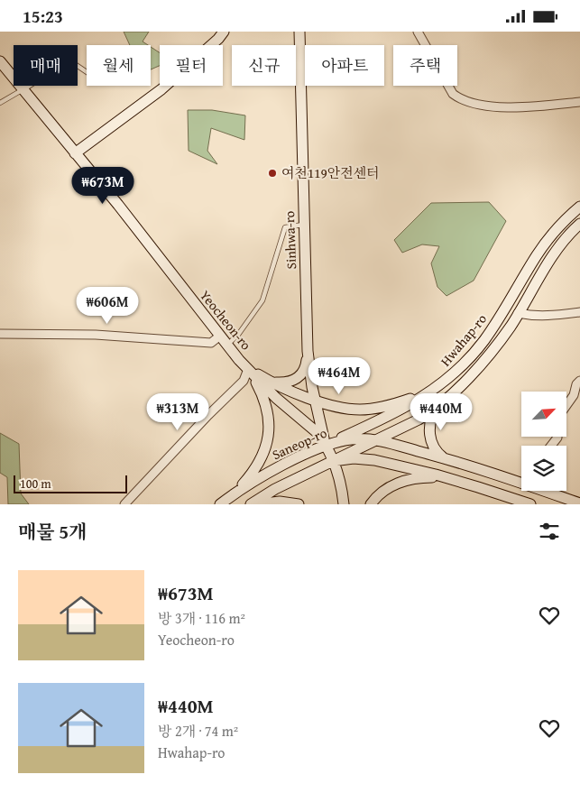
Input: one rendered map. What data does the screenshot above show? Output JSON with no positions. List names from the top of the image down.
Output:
{
  "streets": {
    "main road": [
      "Sinhwa-ro",
      "Yeocheon-ro",
      "Hwahap-ro",
      "Saneop-ro"
    ]
  },
  "crossings": [
    ["Sinhwa-ro", "Yeocheon-ro"],
    ["Sinhwa-ro", "Hwahap-ro"],
    ["Sinhwa-ro", "Saneop-ro"],
    ["Yeocheon-ro", "Hwahap-ro"],
    ["Yeocheon-ro", "Saneop-ro"],
    ["Hwahap-ro", "Saneop-ro"]
  ],
  "places": ["여천119안전센터"],
  "scale_bar": "100 m",
  "north": "top right",
  "page": {
    "status": "15:23",
    "chip": [
      "매매",
      "월세",
      "필터",
      "신규",
      "아파트",
      "주택"
    ],
    "price": [
      "₩673M",
      "₩606M",
      "₩464M",
      "₩313M",
      "₩440M"
    ],
    "scale": "100 m",
    "heading": "매물 5개",
    "list": [
      {
        "name": "₩673M",
        "note": "방 3개 · 116 m² · Yeocheon-ro"
      },
      {
        "name": "₩440M",
        "note": "방 2개 · 74 m² · Hwahap-ro"
      }
    ]
  }
}
